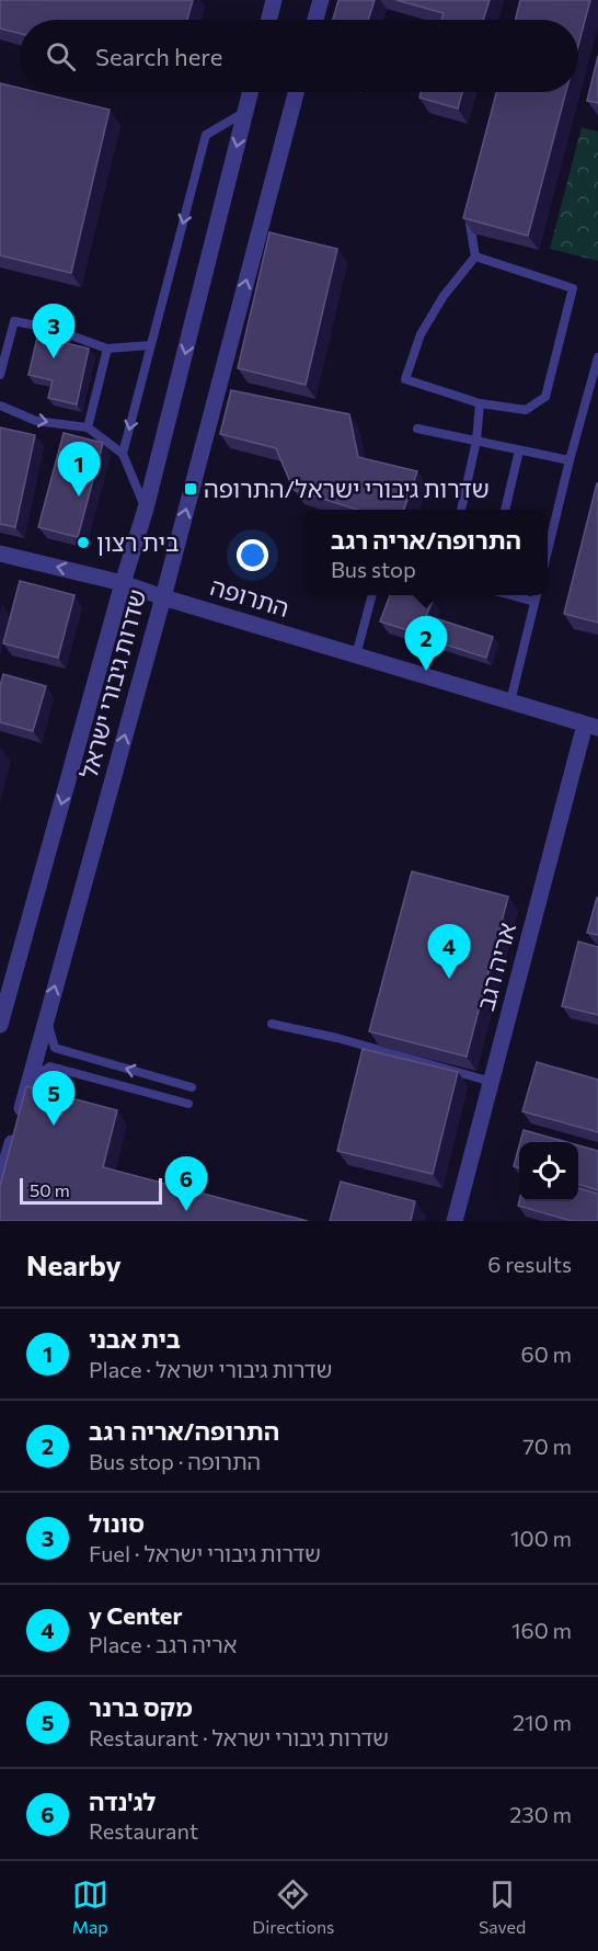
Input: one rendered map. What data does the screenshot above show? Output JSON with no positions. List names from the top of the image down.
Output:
{
  "streets": {
    "street": ["התרופה", "שדרות גיבורי ישראל", "אריה רגב"]
  },
  "crossings": [
    ["התרופה", "שדרות גיבורי ישראל"],
    ["התרופה", "אריה רגב"]
  ],
  "places": {
    "transit": ["שדרות גיבורי ישראל/התרופה"],
    "other": ["בית רצון"]
  },
  "scale_bar": "50 m",
  "page": {
    "search": "Search here",
    "pins": [
      "3",
      "1",
      "2",
      "4",
      "5",
      "6"
    ],
    "popup": ["התרופה/אריה רגב", "Bus stop"],
    "scale": "50 m",
    "heading": ["Nearby", "6 results"],
    "list": [
      {
        "mark": "1",
        "name": "בית אבני",
        "note": "Place · שדרות גיבורי ישראל",
        "value": "60 m"
      },
      {
        "mark": "2",
        "name": "התרופה/אריה רגב",
        "note": "Bus stop · התרופה",
        "value": "70 m"
      },
      {
        "mark": "3",
        "name": "סונול",
        "note": "Fuel · שדרות גיבורי ישראל",
        "value": "100 m"
      },
      {
        "mark": "4",
        "name": "y Center",
        "note": "Place · אריה רגב",
        "value": "160 m"
      },
      {
        "mark": "5",
        "name": "מקס ברנר",
        "note": "Restaurant · שדרות גיבורי ישראל",
        "value": "210 m"
      },
      {
        "mark": "6",
        "name": "לג'נדה",
        "note": "Restaurant",
        "value": "230 m"
      }
    ],
    "nav": ["Map", "Directions", "Saved"]
  }
}
